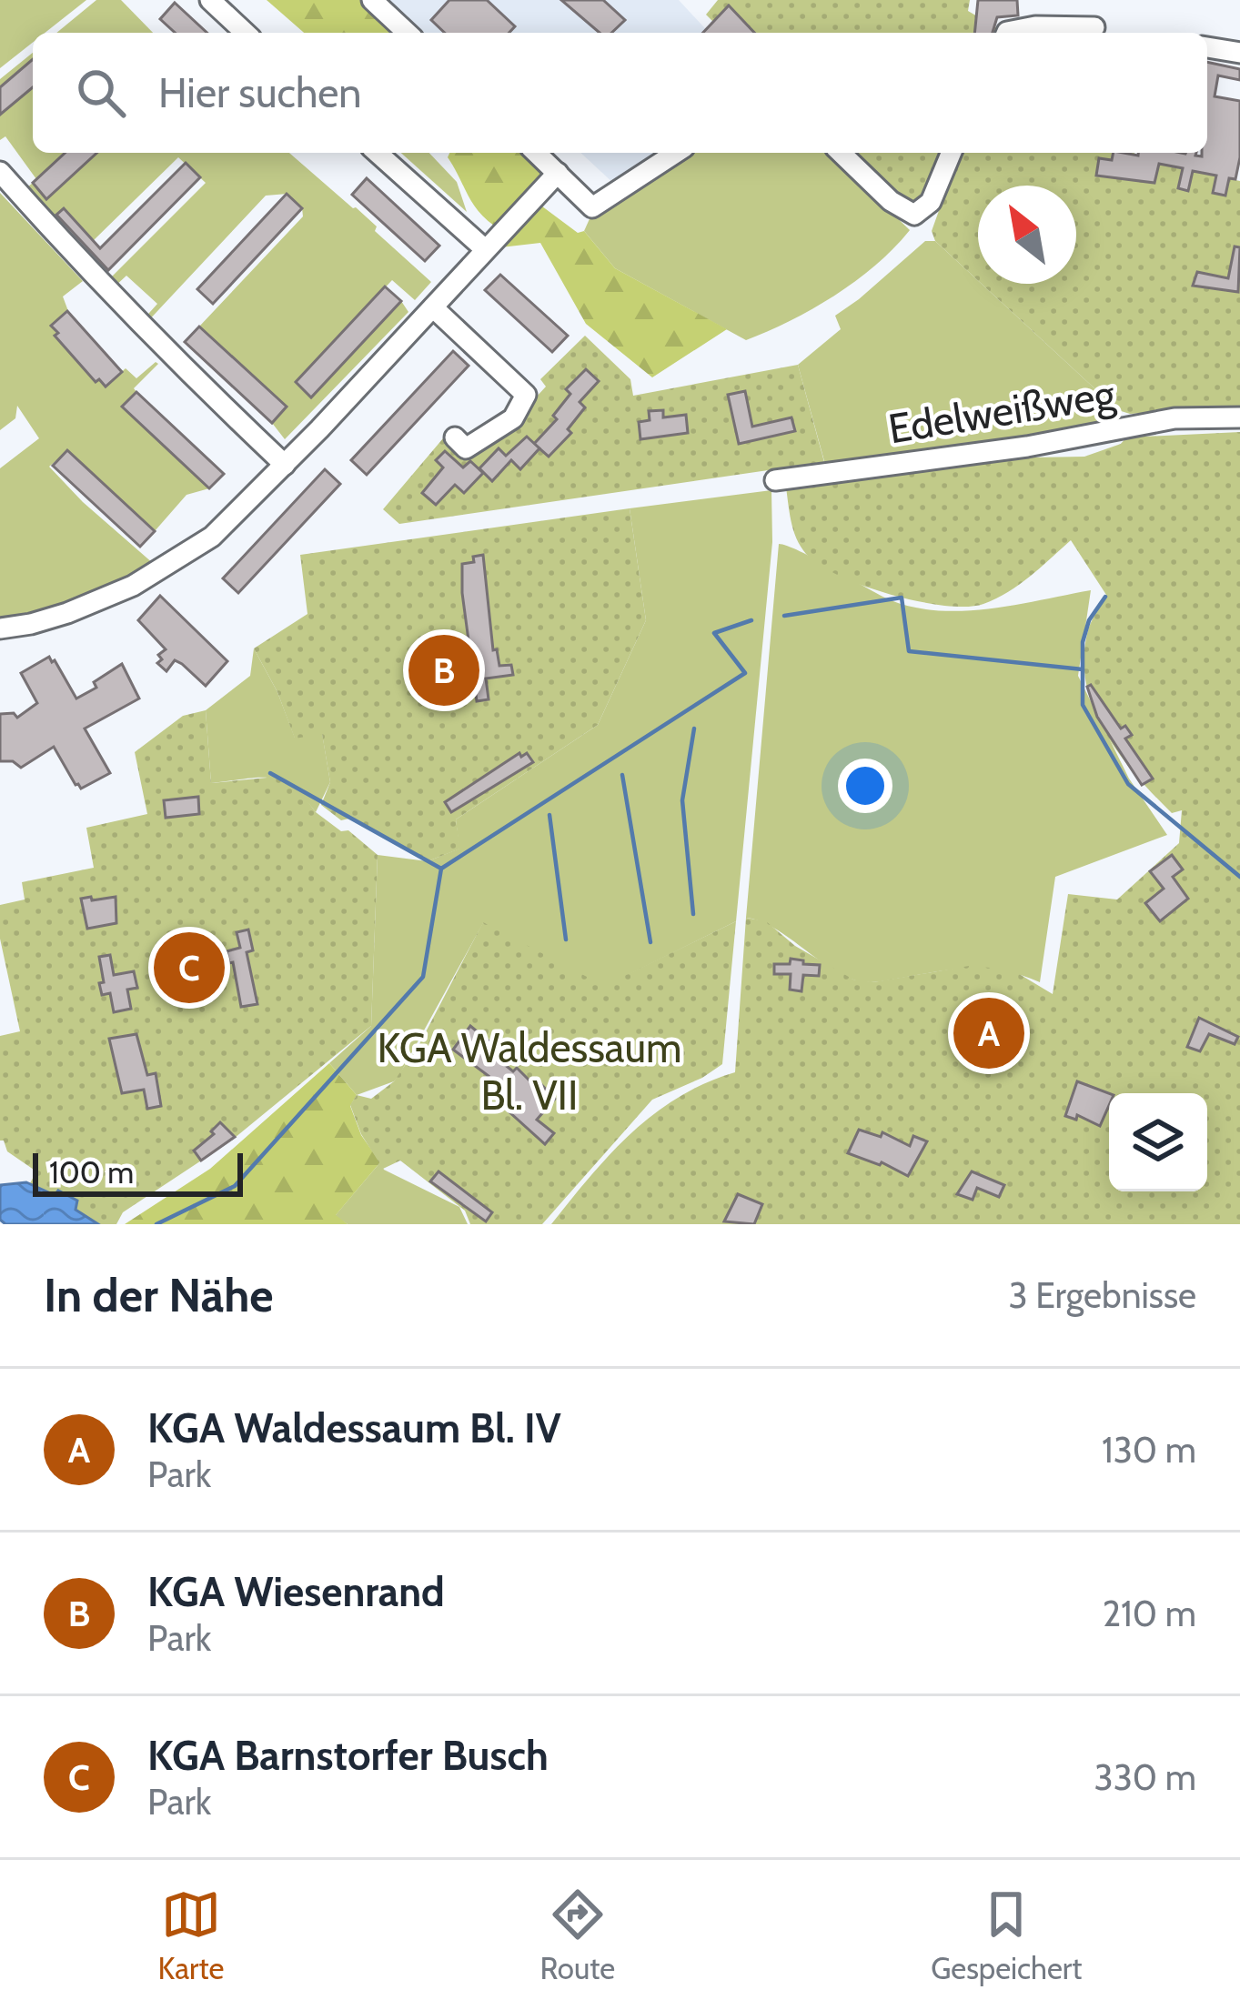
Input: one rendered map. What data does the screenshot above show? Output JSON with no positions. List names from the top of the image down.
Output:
{
  "streets": {
    "street": ["Edelweißweg"]
  },
  "parks": ["KGA Waldessaum Bl. VII"],
  "scale_bar": "100 m",
  "north": "top left",
  "page": {
    "search": "Hier suchen",
    "pins": ["B", "C", "A"],
    "scale": "100 m",
    "heading": ["In der Nähe", "3 Ergebnisse"],
    "list": [
      {
        "mark": "A",
        "name": "KGA Waldessaum Bl. IV",
        "note": "Park",
        "value": "130 m"
      },
      {
        "mark": "B",
        "name": "KGA Wiesenrand",
        "note": "Park",
        "value": "210 m"
      },
      {
        "mark": "C",
        "name": "KGA Barnstorfer Busch",
        "note": "Park",
        "value": "330 m"
      }
    ],
    "nav": ["Karte", "Route", "Gespeichert"]
  }
}
